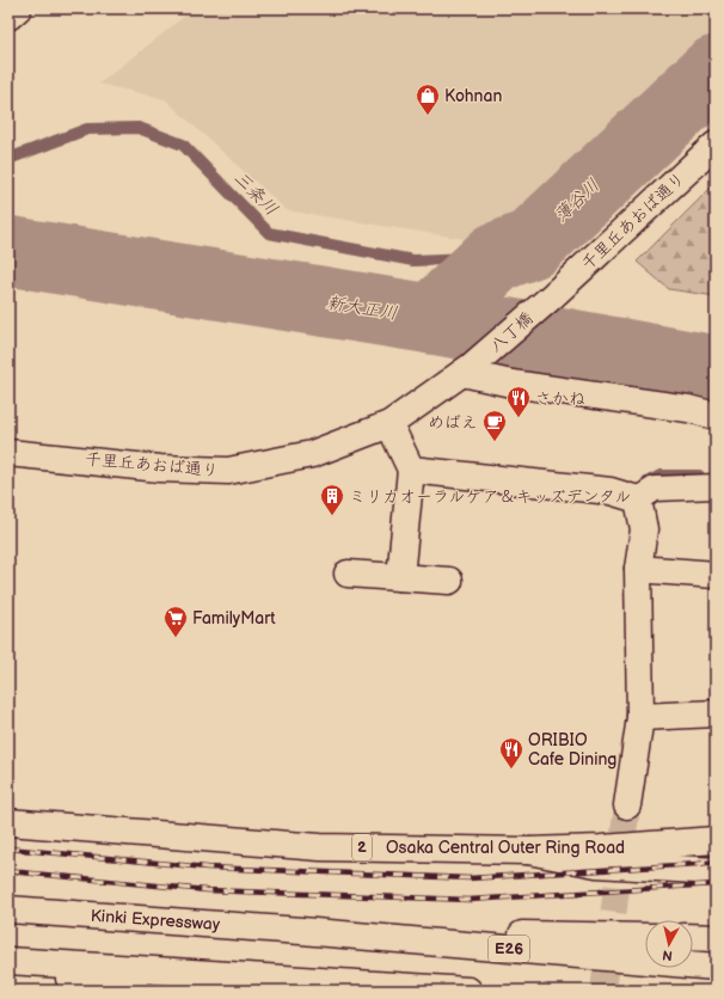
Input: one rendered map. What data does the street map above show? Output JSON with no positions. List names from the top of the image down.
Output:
{
  "streets": {
    "main road": [
      "千里丘あおば通り",
      "八丁橋",
      "2",
      "Osaka Central Outer Ring Road",
      "Kinki Expressway",
      "E26"
    ]
  },
  "crossings": [
    ["千里丘あおば通り", "八丁橋"],
    ["Kinki Expressway", "E26"]
  ],
  "water": ["三条川", "薄谷川", "新大正川"],
  "places": {
    "shop": ["Kohnan"],
    "restaurant": ["さかね", "ORIBIO Cafe Dining"],
    "cafe": ["めばえ"],
    "building": ["ミリカオーラルケア＆キッズデンタル"],
    "supermarket": ["FamilyMart"]
  },
  "north": "bottom"
}
